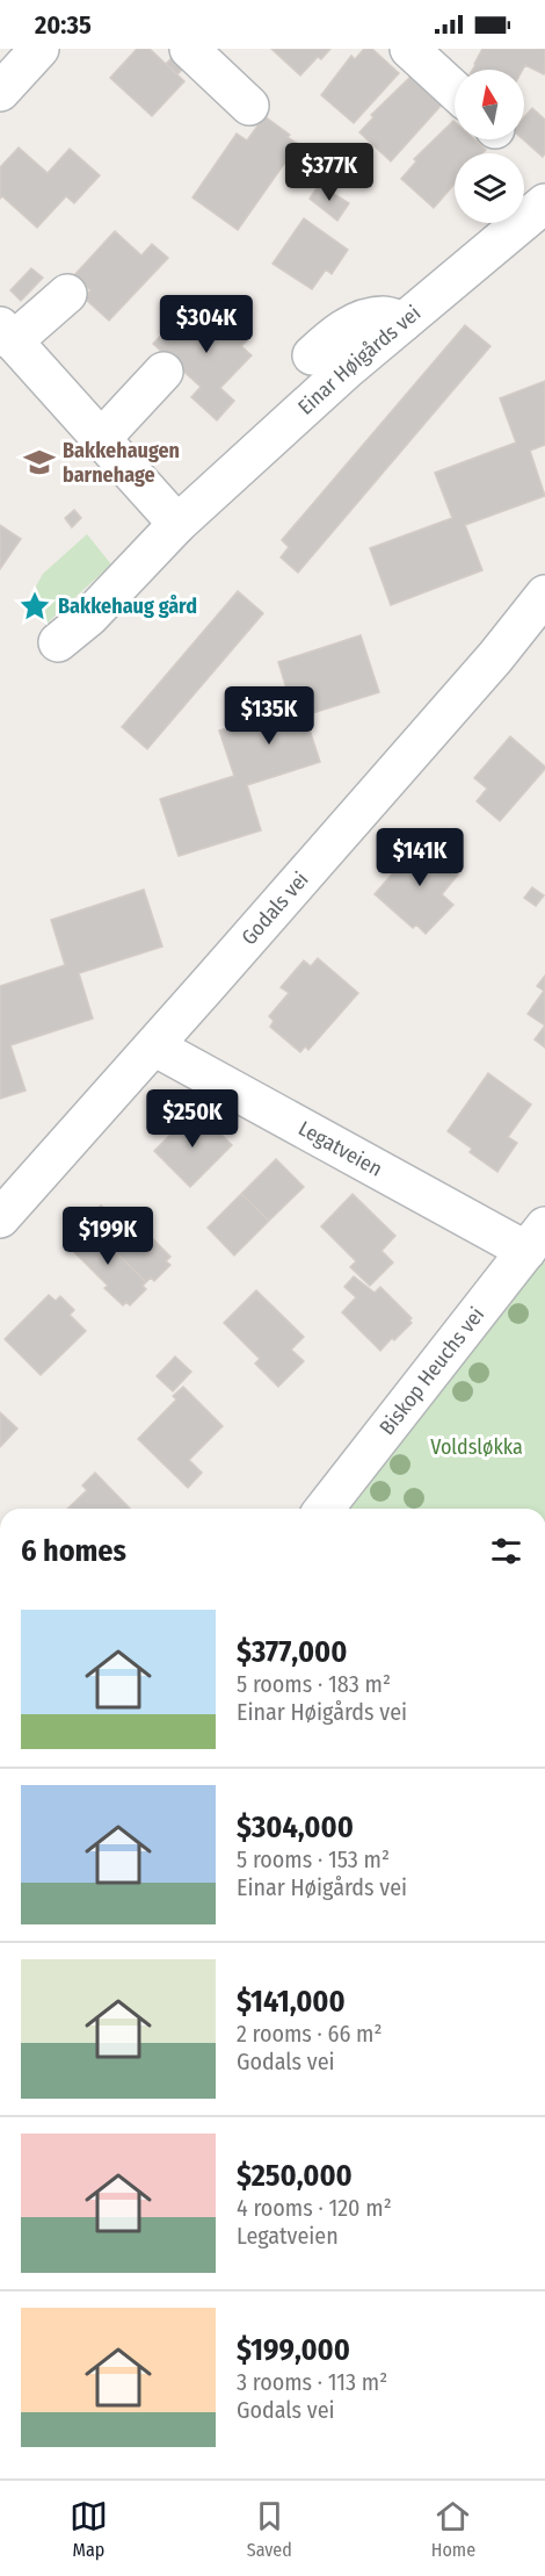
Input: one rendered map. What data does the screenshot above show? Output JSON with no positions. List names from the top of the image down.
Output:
{
  "streets": {
    "street": [
      "Einar Høigårds vei",
      "Godals vei",
      "Legatveien",
      "Biskop Heuchs vei"
    ]
  },
  "crossings": [
    ["Godals vei", "Legatveien"],
    ["Legatveien", "Biskop Heuchs vei"]
  ],
  "parks": ["Voldsløkka"],
  "places": {
    "school or university": ["Bakkehaugen barnehage"],
    "place": ["Bakkehaug gård"]
  },
  "north": "top",
  "page": {
    "status": "20:35",
    "price": [
      "$377K",
      "$304K",
      "$135K",
      "$141K",
      "$250K",
      "$199K"
    ],
    "heading": "6 homes",
    "list": [
      {
        "name": "$377,000",
        "note": "5 rooms · 183 m² · Einar Høigårds vei"
      },
      {
        "name": "$304,000",
        "note": "5 rooms · 153 m² · Einar Høigårds vei"
      },
      {
        "name": "$141,000",
        "note": "2 rooms · 66 m² · Godals vei"
      },
      {
        "name": "$250,000",
        "note": "4 rooms · 120 m² · Legatveien"
      },
      {
        "name": "$199,000",
        "note": "3 rooms · 113 m² · Godals vei"
      }
    ],
    "tabs": ["Map", "Saved", "Home"]
  }
}
